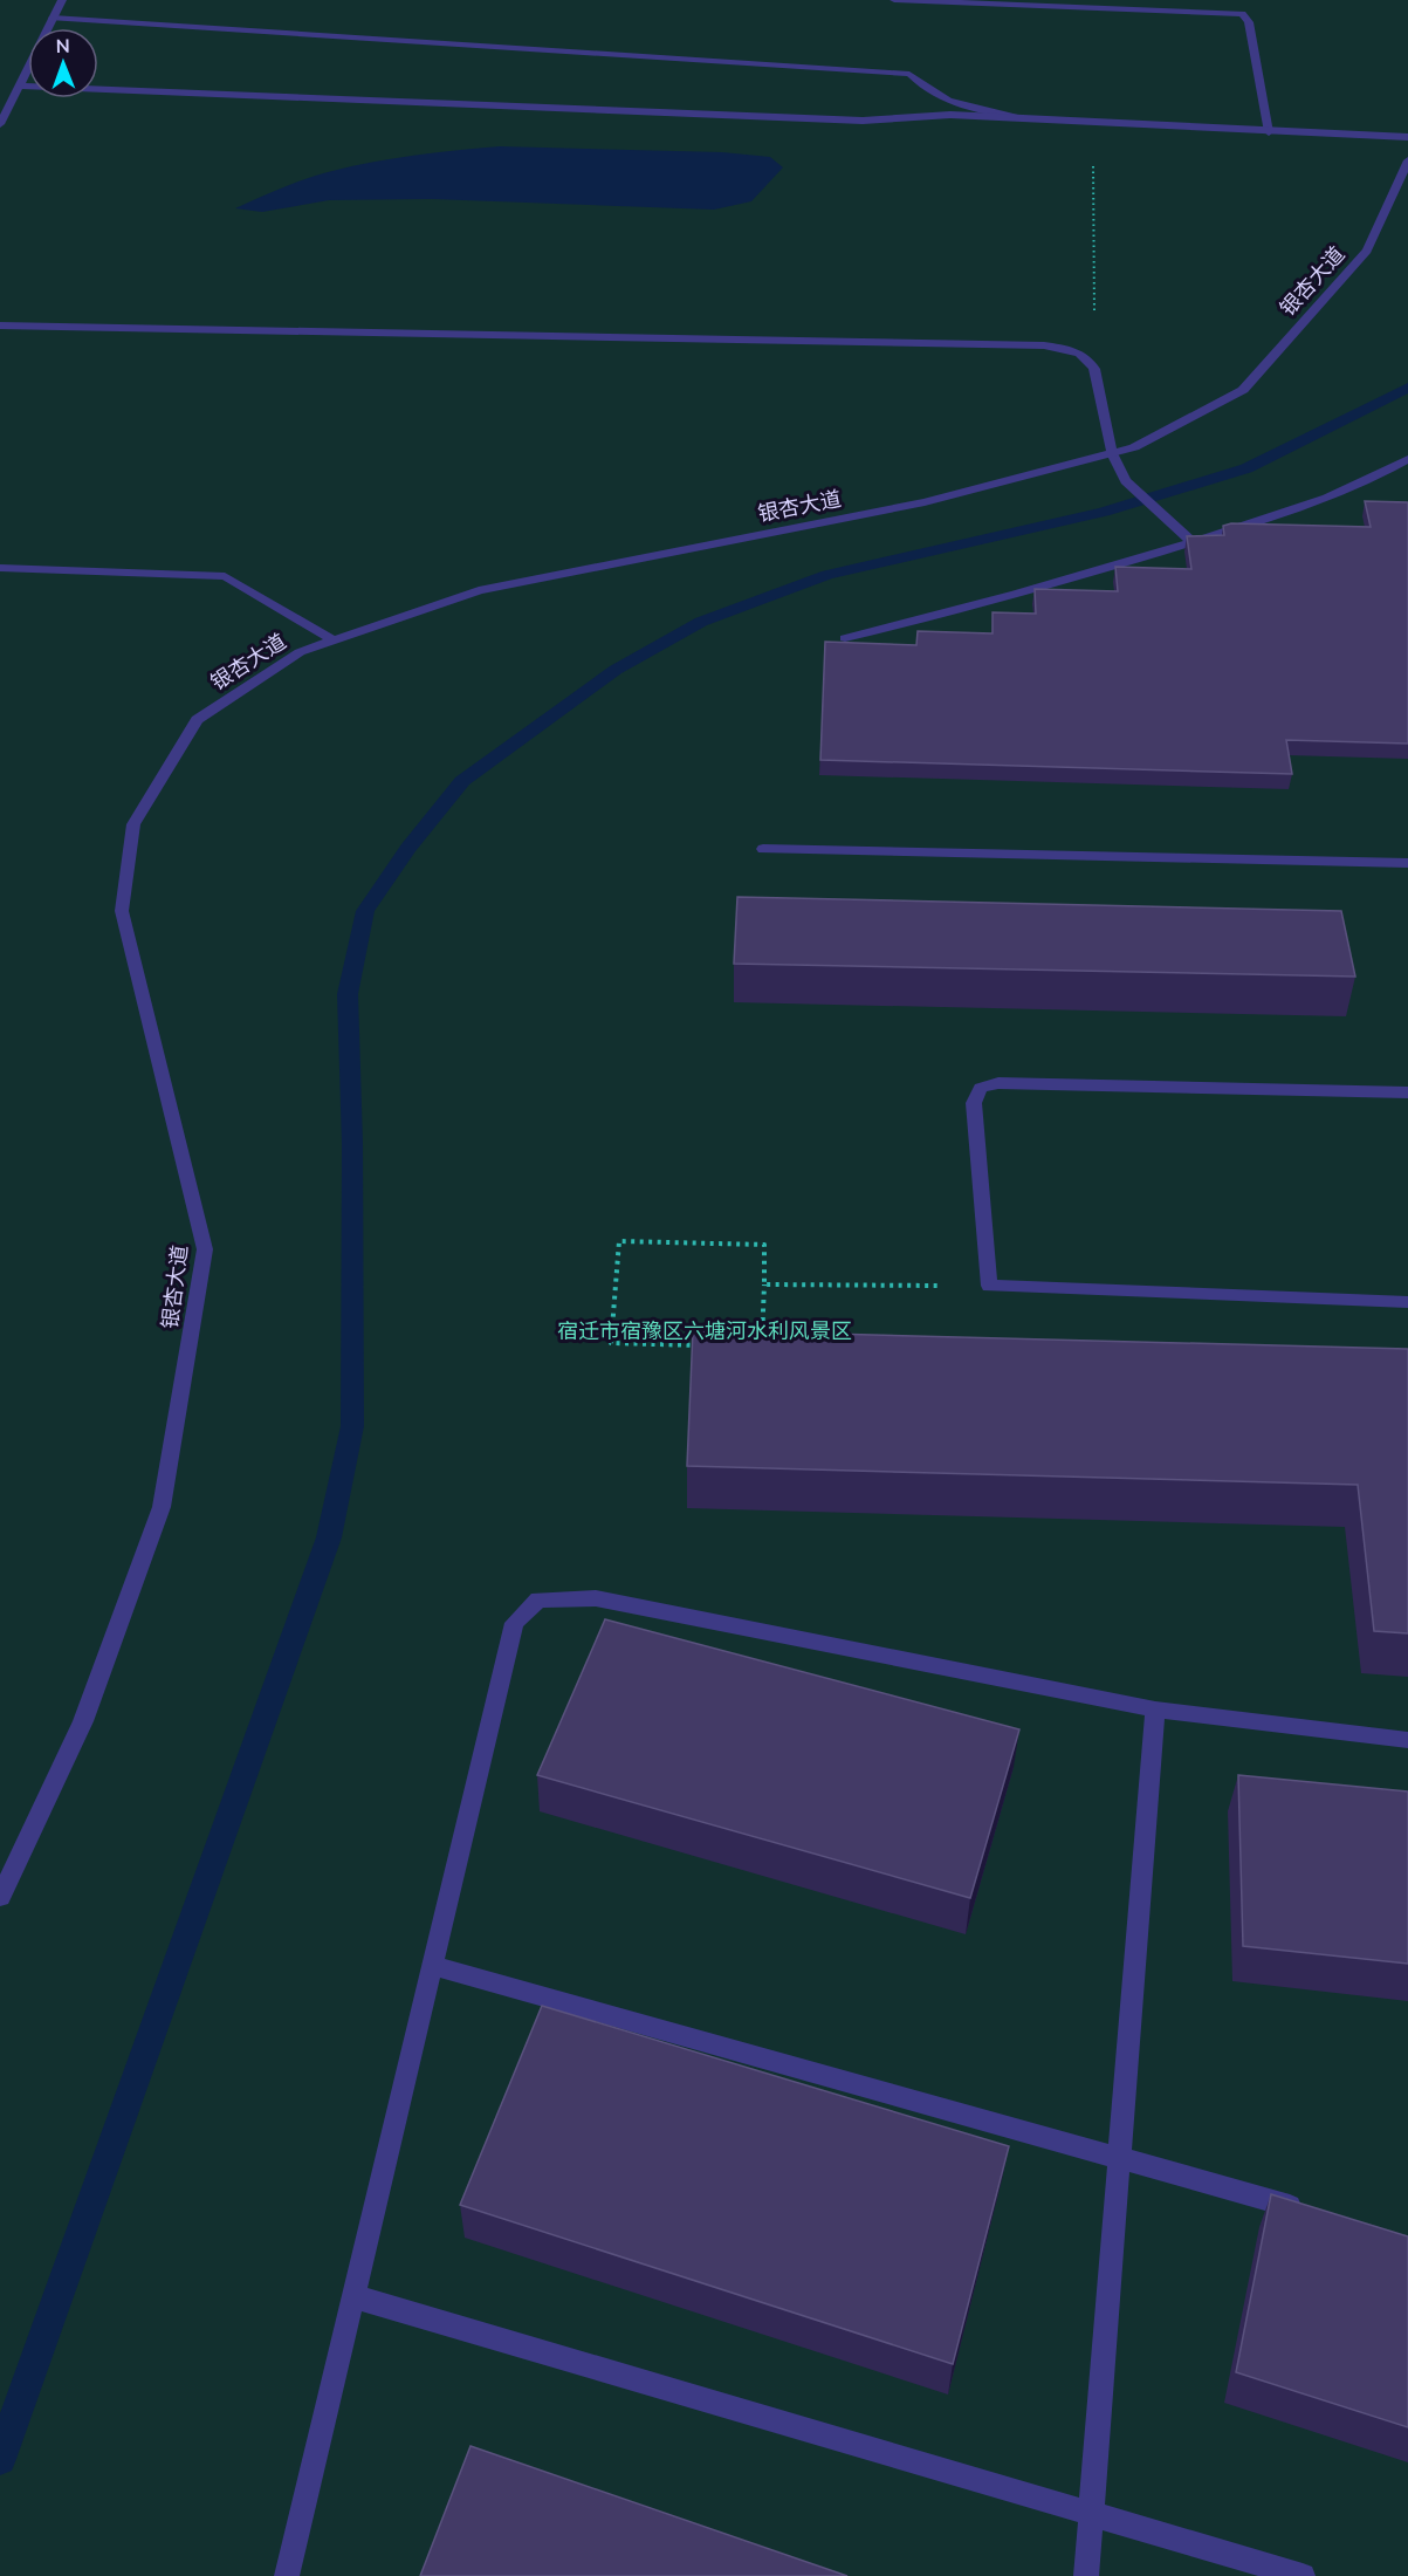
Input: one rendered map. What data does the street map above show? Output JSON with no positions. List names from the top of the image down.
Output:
{
  "streets": {
    "street": ["银杏大道"]
  },
  "parks": ["宿迁市宿豫区六塘河水利风景区"],
  "north": "top"
}
